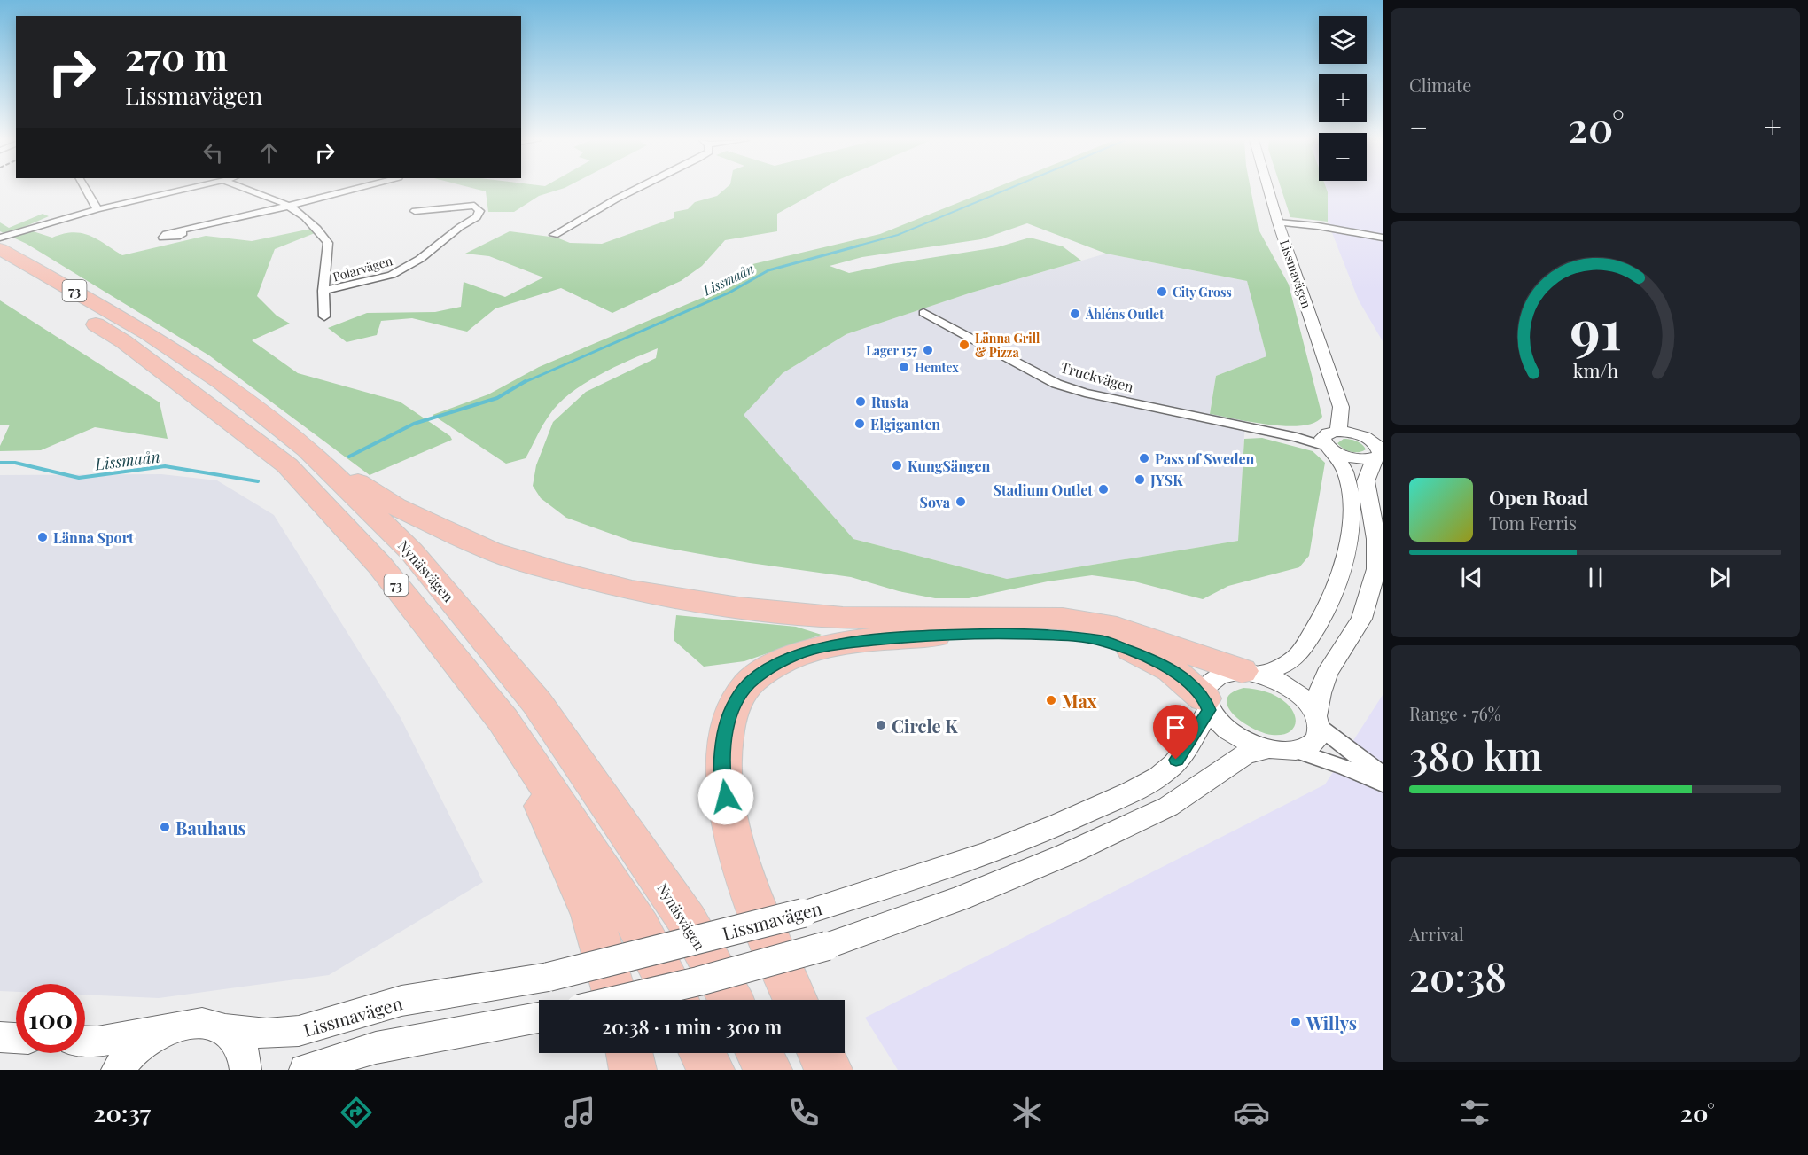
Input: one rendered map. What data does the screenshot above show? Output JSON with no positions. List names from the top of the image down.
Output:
{
  "streets": {
    "highway": ["73", "Nynäsvägen"],
    "street": ["Polarvägen", "Lissmavägen", "Truckvägen"]
  },
  "crossings": [
    ["Lissmavägen", "Truckvägen"]
  ],
  "water": ["Lissmaån"],
  "places": [
    "City Gross",
    "Åhléns Outlet",
    "Länna Grill & Pizza",
    "Lager 157",
    "Hemtex",
    "Rusta",
    "Elgiganten",
    "Pass of Sweden",
    "KungSängen",
    "JYSK",
    "Stadium Outlet",
    "Sova",
    "Länna Sport",
    "Max",
    "Circle K",
    "Bauhaus",
    "Willys"
  ],
  "page": {
    "tile": [
      "Climate",
      ["Range · 76%", "380 km"],
      ["Arrival", "20:38"]
    ],
    "map_buttons": ["+", "−"],
    "turn": ["270 m", "Lissmavägen"],
    "heat": ["−", "20°", "+"],
    "song": ["Open Road", "Tom Ferris"],
    "limit": "100",
    "trip": "20:38 · 1 min · 300 m",
    "tabs": ["20:37", "20°"],
    "gauge": ["91", "km/h"]
  }
}
